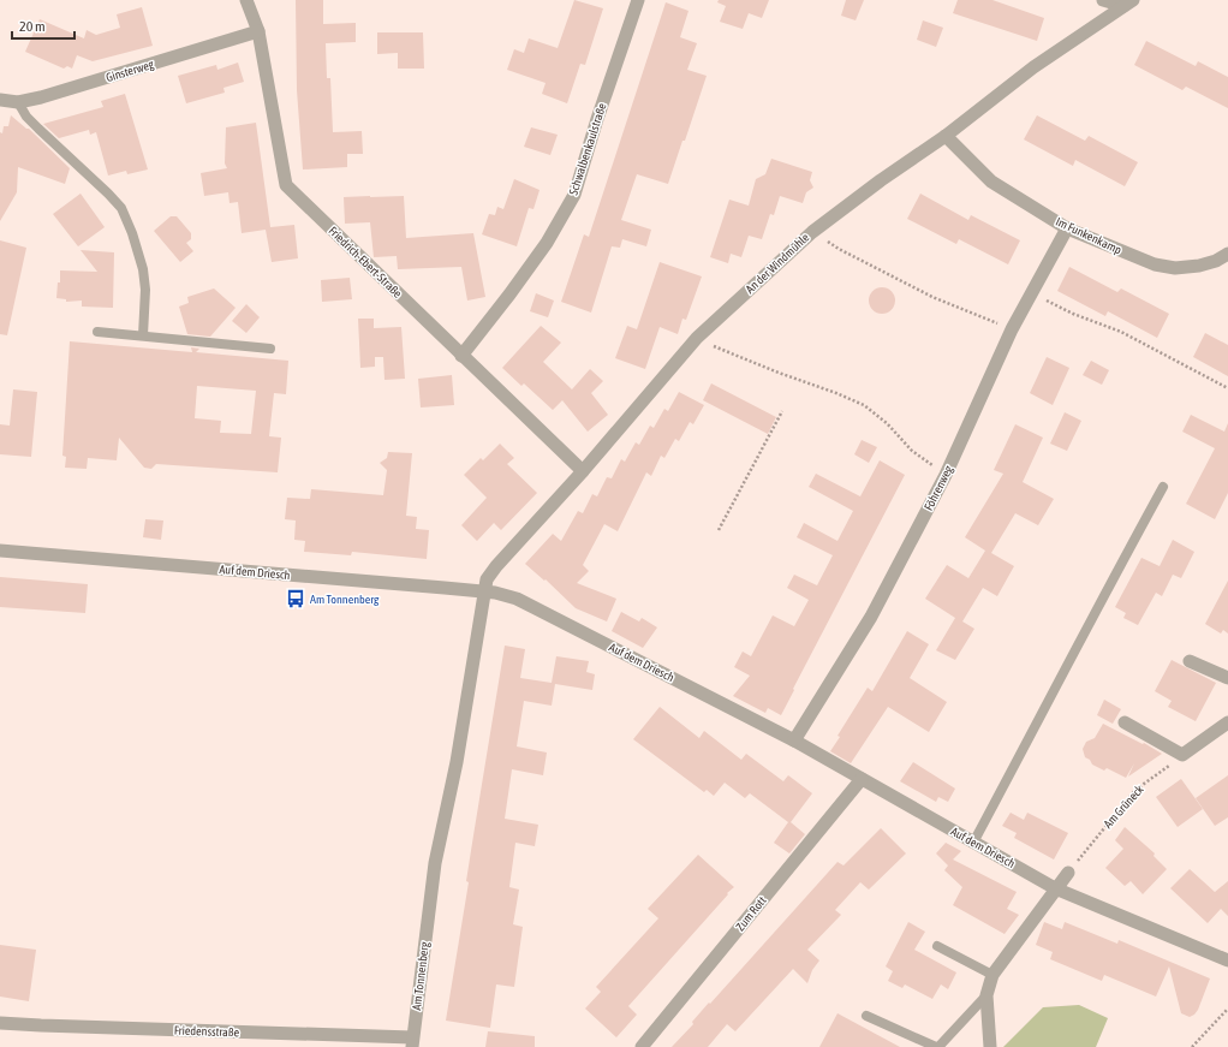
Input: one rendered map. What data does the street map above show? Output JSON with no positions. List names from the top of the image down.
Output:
{
  "streets": {
    "street": [
      "Ginsterweg",
      "Schwalbenkaulstraße",
      "Im Funkenkamp",
      "Friedrich-Ebert-Straße",
      "An der Windmühle",
      "Föhrenweg",
      "Auf dem Driesch",
      "Zum Rott",
      "Am Tonnenberg",
      "Friedensstraße"
    ],
    "path": ["Am Grüneck"]
  },
  "crossings": [
    ["Ginsterweg", "Friedrich-Ebert-Straße"],
    ["Schwalbenkaulstraße", "Friedrich-Ebert-Straße"],
    ["Im Funkenkamp", "An der Windmühle"],
    ["Im Funkenkamp", "Föhrenweg"],
    ["Friedrich-Ebert-Straße", "An der Windmühle"],
    ["An der Windmühle", "Auf dem Driesch"],
    ["An der Windmühle", "Am Tonnenberg"],
    ["Föhrenweg", "Auf dem Driesch"],
    ["Auf dem Driesch", "Zum Rott"],
    ["Auf dem Driesch", "Am Tonnenberg"],
    ["Am Tonnenberg", "Friedensstraße"]
  ],
  "places": {
    "bus stop": ["Am Tonnenberg"]
  },
  "scale_bar": "20 m"
}
